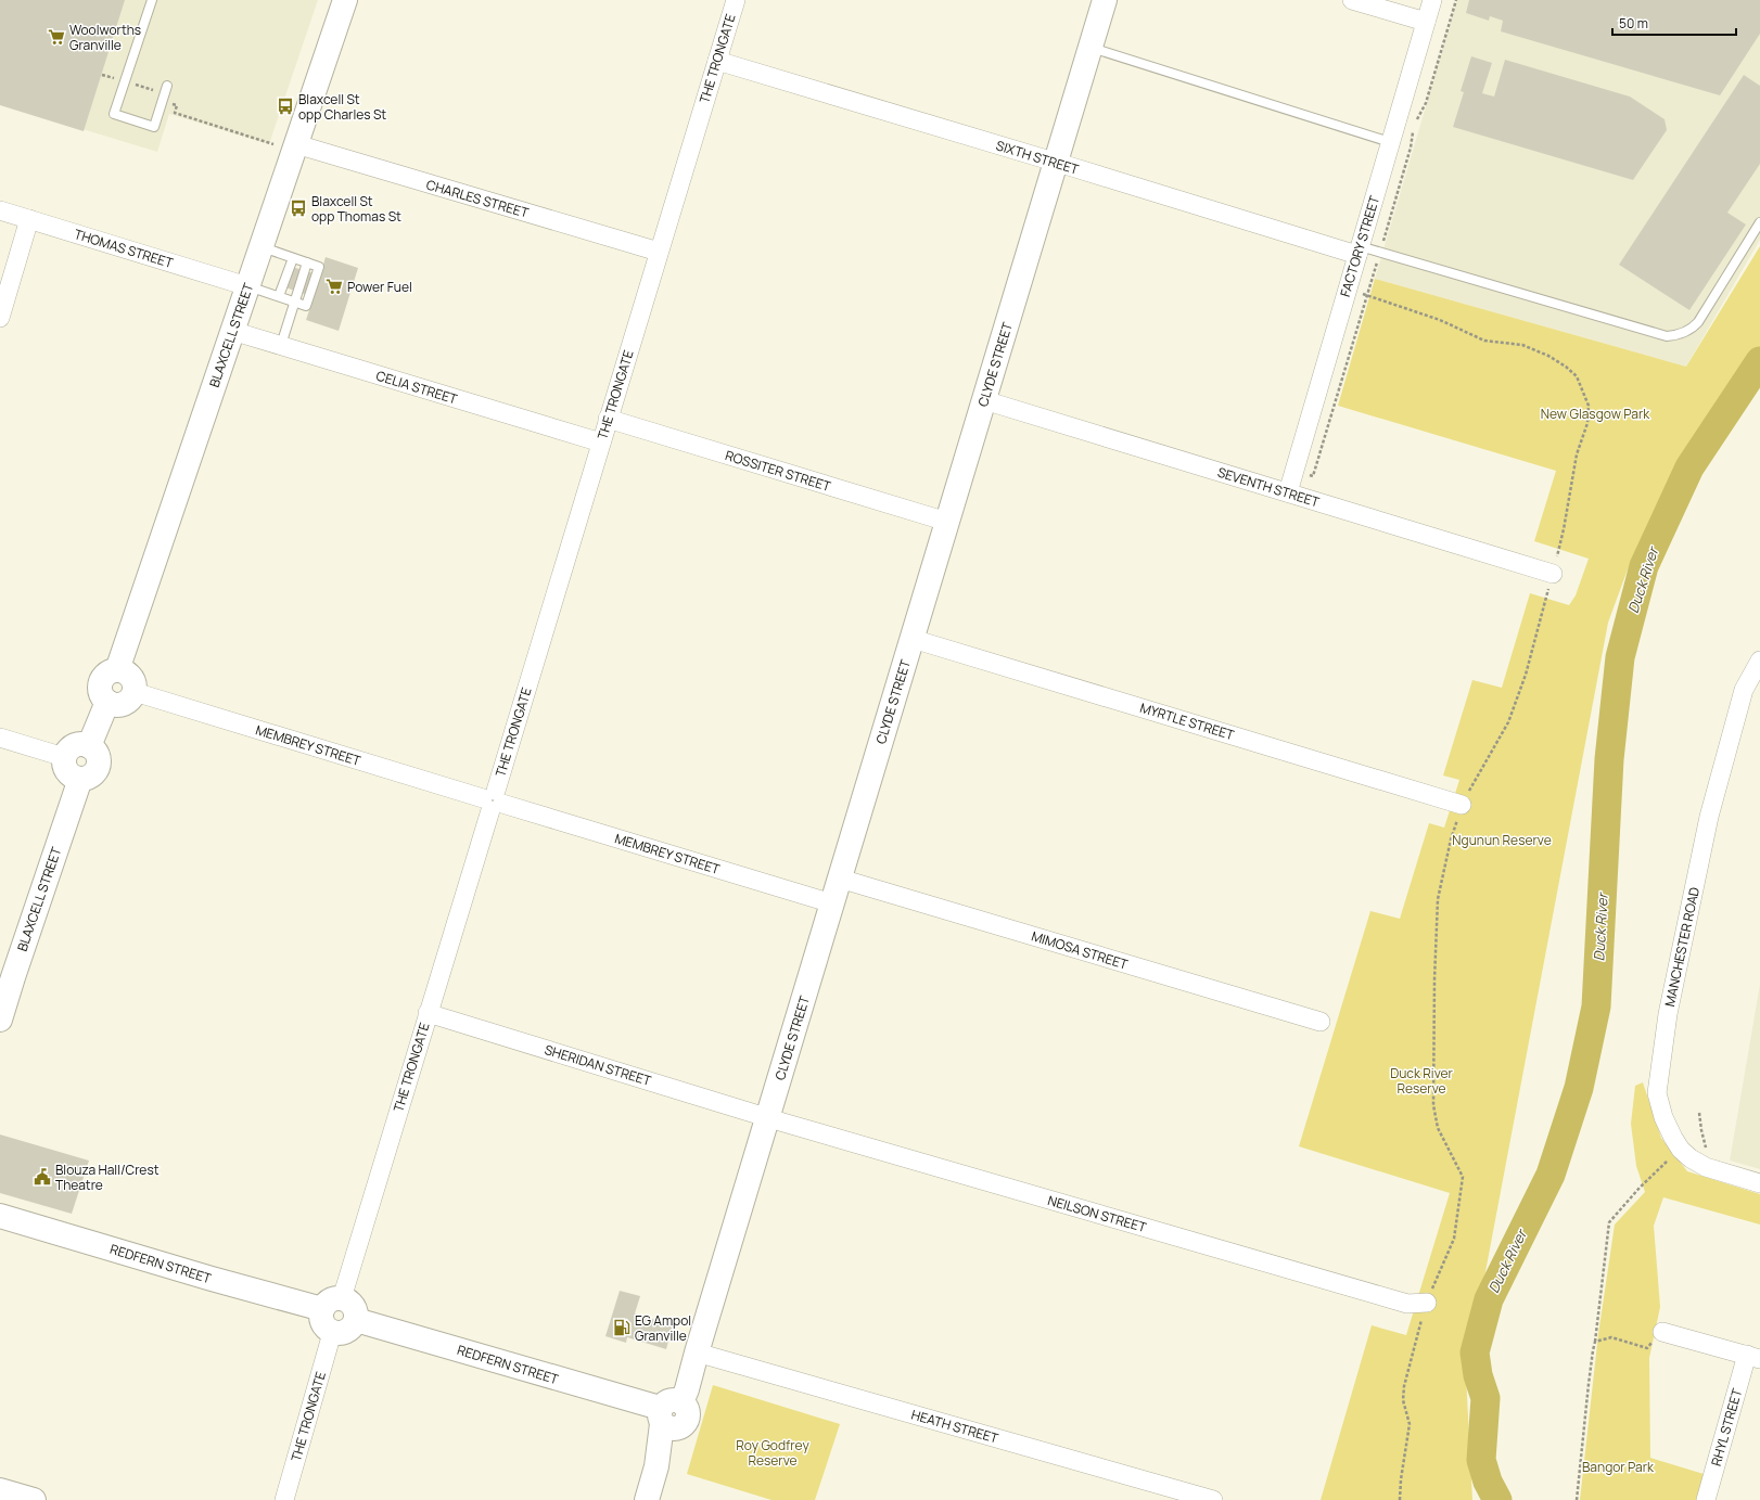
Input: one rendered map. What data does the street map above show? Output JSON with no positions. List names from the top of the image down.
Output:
{
  "streets": {
    "street": [
      "THE TRONGATE",
      "SIXTH STREET",
      "CHARLES STREET",
      "FACTORY STREET",
      "THOMAS STREET",
      "BLAXCELL STREET",
      "CLYDE STREET",
      "CELIA STREET",
      "ROSSITER STREET",
      "SEVENTH STREET",
      "MYRTLE STREET",
      "MEMBREY STREET",
      "MANCHESTER ROAD",
      "MIMOSA STREET",
      "SHERIDAN STREET",
      "NEILSON STREET",
      "REDFERN STREET",
      "HEATH STREET",
      "RHYL STREET"
    ]
  },
  "crossings": [
    ["THE TRONGATE", "SIXTH STREET"],
    ["THE TRONGATE", "CHARLES STREET"],
    ["THE TRONGATE", "CELIA STREET"],
    ["THE TRONGATE", "ROSSITER STREET"],
    ["THE TRONGATE", "MEMBREY STREET"],
    ["THE TRONGATE", "SHERIDAN STREET"],
    ["THE TRONGATE", "REDFERN STREET"],
    ["SIXTH STREET", "FACTORY STREET"],
    ["SIXTH STREET", "CLYDE STREET"],
    ["CHARLES STREET", "BLAXCELL STREET"],
    ["FACTORY STREET", "SEVENTH STREET"],
    ["THOMAS STREET", "BLAXCELL STREET"],
    ["BLAXCELL STREET", "CELIA STREET"],
    ["BLAXCELL STREET", "MEMBREY STREET"],
    ["CLYDE STREET", "ROSSITER STREET"],
    ["CLYDE STREET", "SEVENTH STREET"],
    ["CLYDE STREET", "MYRTLE STREET"],
    ["CLYDE STREET", "MEMBREY STREET"],
    ["CLYDE STREET", "MIMOSA STREET"],
    ["CLYDE STREET", "SHERIDAN STREET"],
    ["CLYDE STREET", "NEILSON STREET"],
    ["CLYDE STREET", "REDFERN STREET"],
    ["CLYDE STREET", "HEATH STREET"],
    ["SHERIDAN STREET", "NEILSON STREET"]
  ],
  "water": ["Duck River"],
  "parks": [
    "New Glasgow Park",
    "Ngunun Reserve",
    "Duck River Reserve",
    "Roy Godfrey Reserve",
    "Bangor Park"
  ],
  "places": {
    "supermarket": ["Woolworths Granville", "Power Fuel"],
    "bus stop": ["Blaxcell St opp Charles St", "Blaxcell St opp Thomas St"],
    "public building": ["Blouza Hall/Crest Theatre"],
    "fuel station": ["EG Ampol Granville"]
  },
  "scale_bar": "50 m"
}
